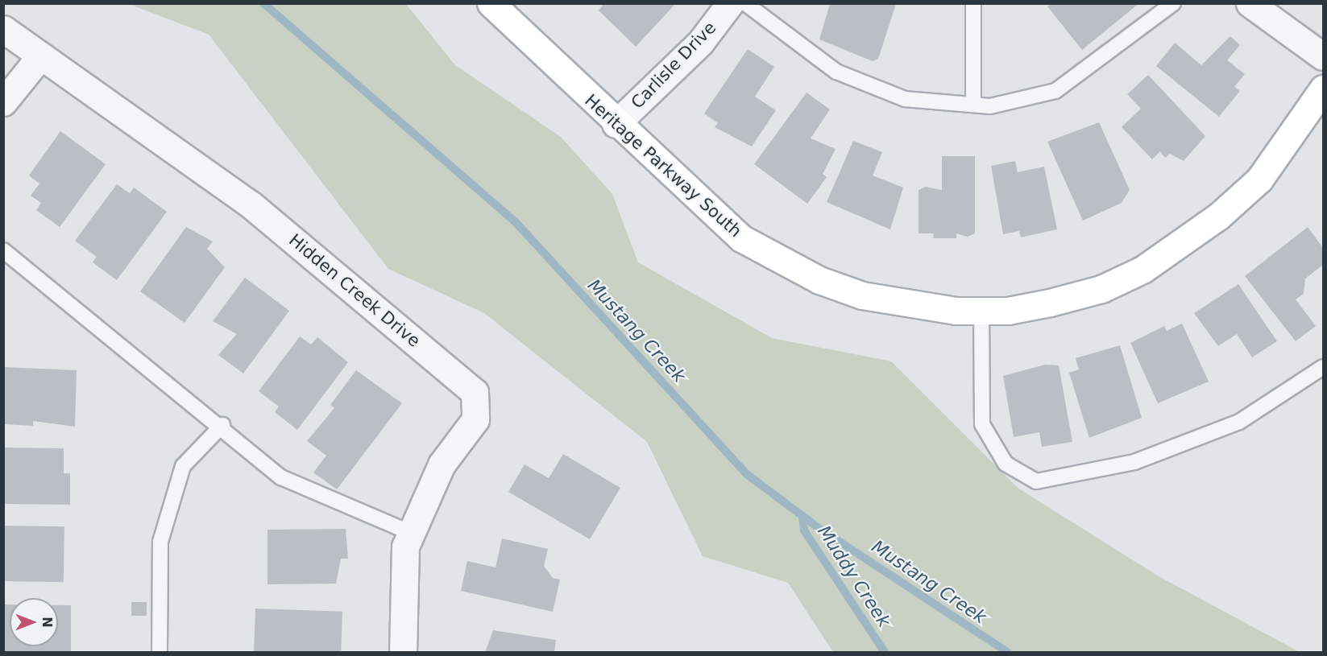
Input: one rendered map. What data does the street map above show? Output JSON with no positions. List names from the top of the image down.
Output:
{
  "streets": {
    "street": ["Carlisle Drive", "Heritage Parkway South", "Hidden Creek Drive"]
  },
  "crossings": [
    ["Carlisle Drive", "Heritage Parkway South"]
  ],
  "water": ["Mustang Creek", "Muddy Creek"],
  "north": "right"
}
